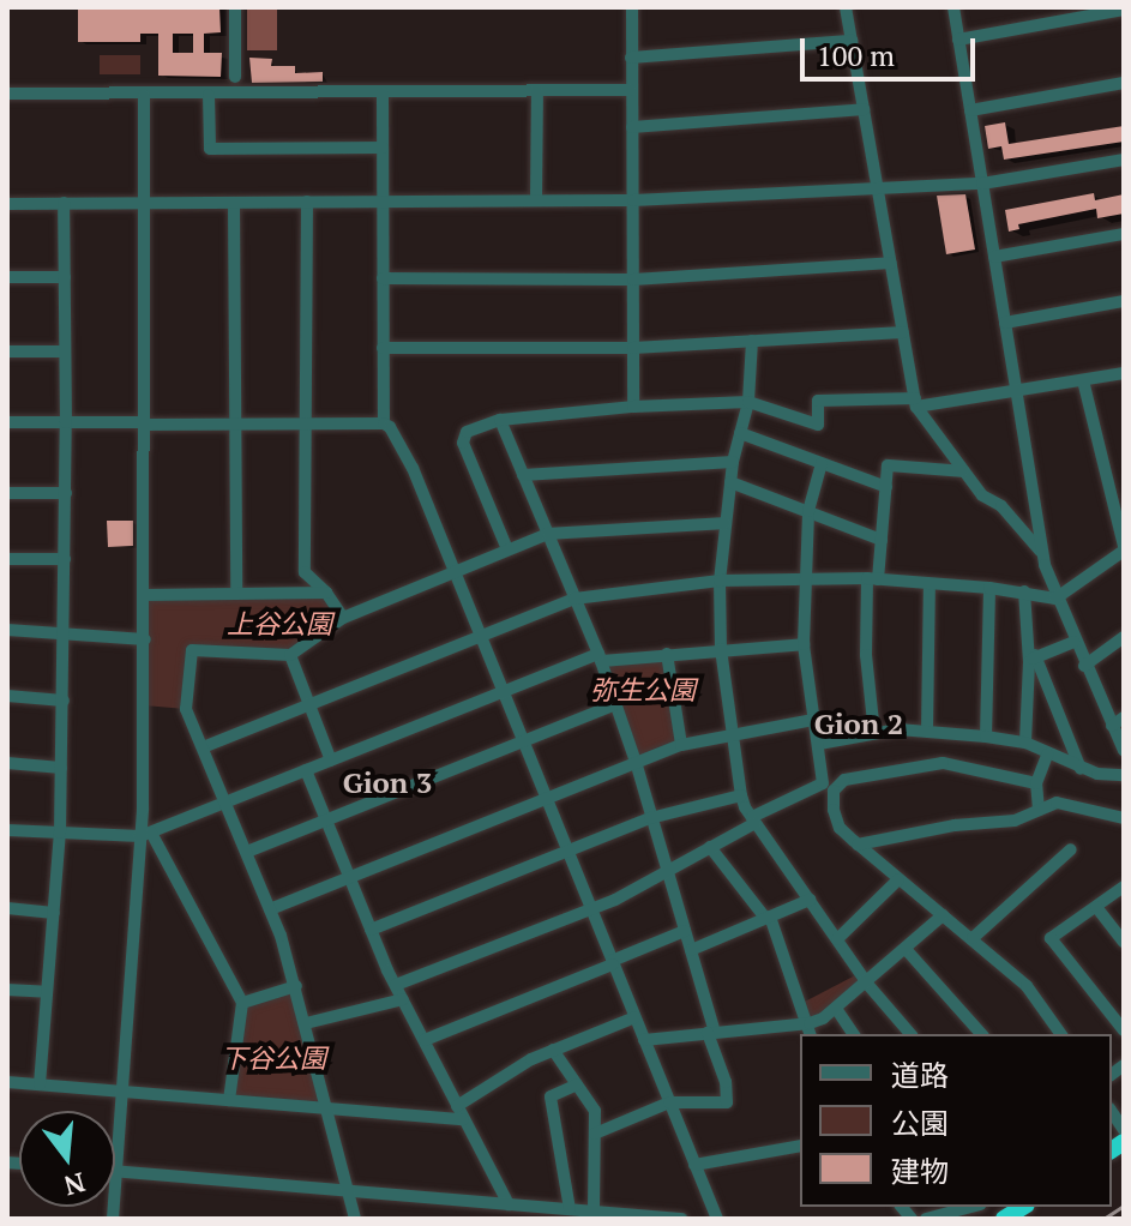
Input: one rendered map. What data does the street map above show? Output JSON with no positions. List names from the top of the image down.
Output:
{
  "districts": ["Gion 2", "Gion 3"],
  "parks": ["上谷公園", "弥生公園", "下谷公園"],
  "legend": ["道路", "公園", "建物"],
  "scale_bar": "100 m",
  "north": "bottom"
}
